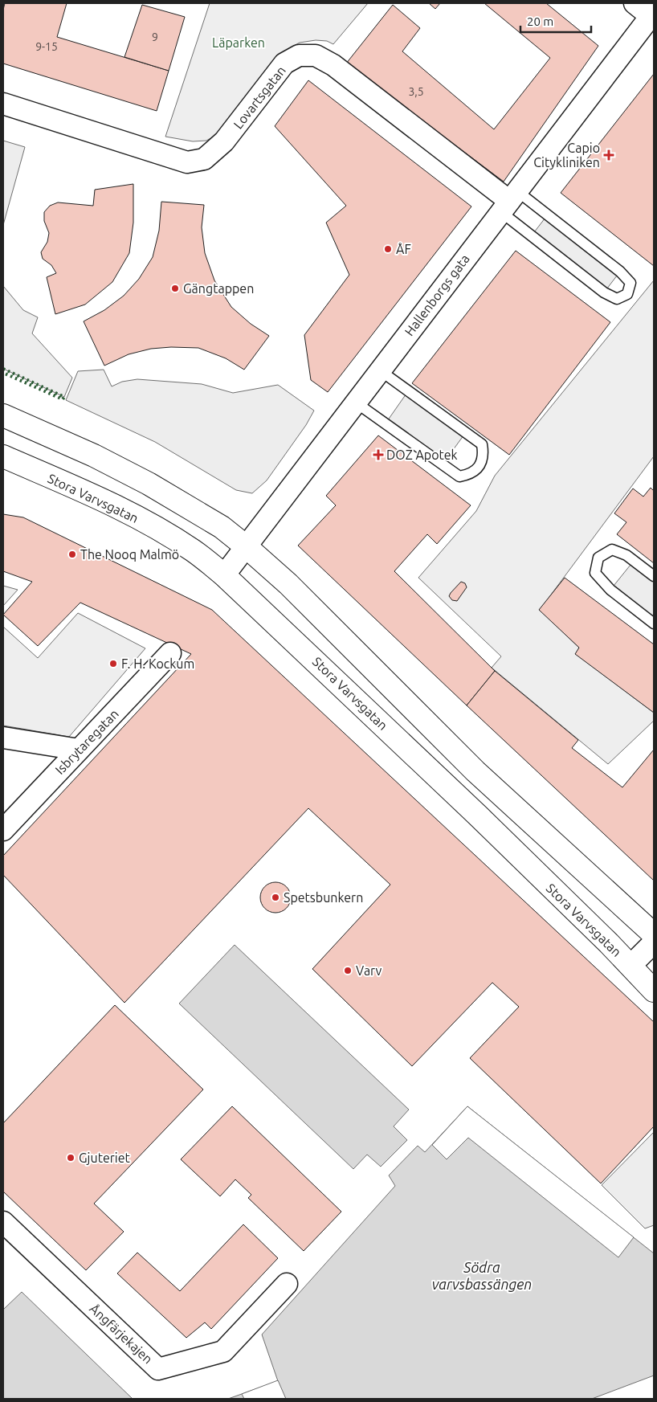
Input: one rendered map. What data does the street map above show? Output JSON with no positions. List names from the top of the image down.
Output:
{
  "streets": {
    "street": [
      "Lovartsgatan",
      "Hallenborgs gata",
      "Stora Varvsgatan",
      "Isbrytaregatan",
      "Ångfärjekajen"
    ]
  },
  "crossings": [
    ["Lovartsgatan", "Hallenborgs gata"],
    ["Hallenborgs gata", "Stora Varvsgatan"]
  ],
  "water": ["Södra varvsbassängen"],
  "parks": ["Läparken"],
  "places": {
    "health": ["Capio Citykliniken", "DOZ Apotek"],
    "other": [
      "ÅF",
      "Gängtappen",
      "The Nooq Malmö",
      "F. H. Kockum",
      "Spetsbunkern",
      "Varv",
      "Gjuteriet"
    ]
  },
  "house_numbers": ["9", "9-15", "3,5"],
  "scale_bar": "20 m"
}
